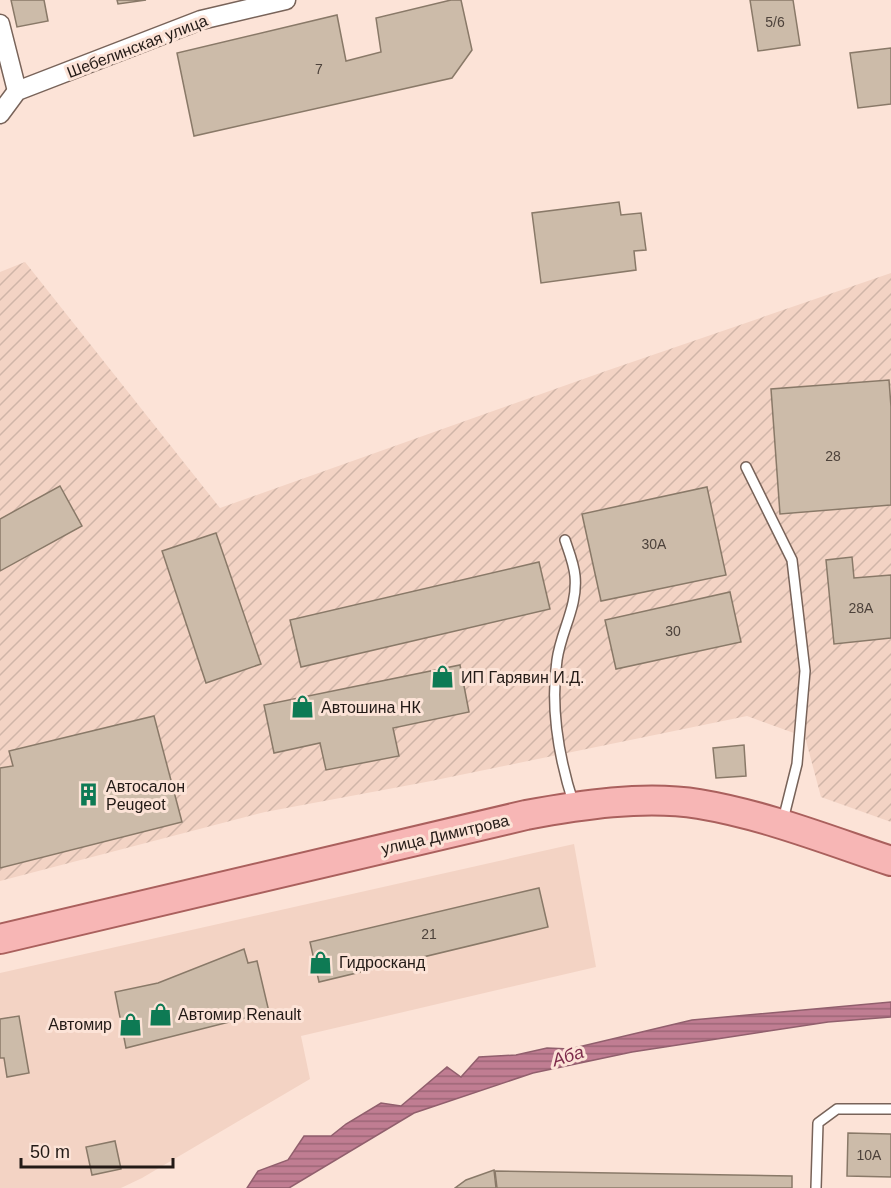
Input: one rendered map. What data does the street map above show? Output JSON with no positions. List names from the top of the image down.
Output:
{
  "streets": {
    "main road": ["улица Димитрова"],
    "street": ["Шебелинская улица"]
  },
  "water": ["Аба"],
  "places": {
    "shop": [
      "ИП Гарявин И.Д.",
      "Автошина НК",
      "Гидросканд",
      "Автомир Renault",
      "Автомир"
    ],
    "building": ["Автосалон Peugeot"]
  },
  "house_numbers": [
    "5/6",
    "7",
    "28",
    "30А",
    "28А",
    "30",
    "21",
    "10А"
  ],
  "scale_bar": "50 m"
}
